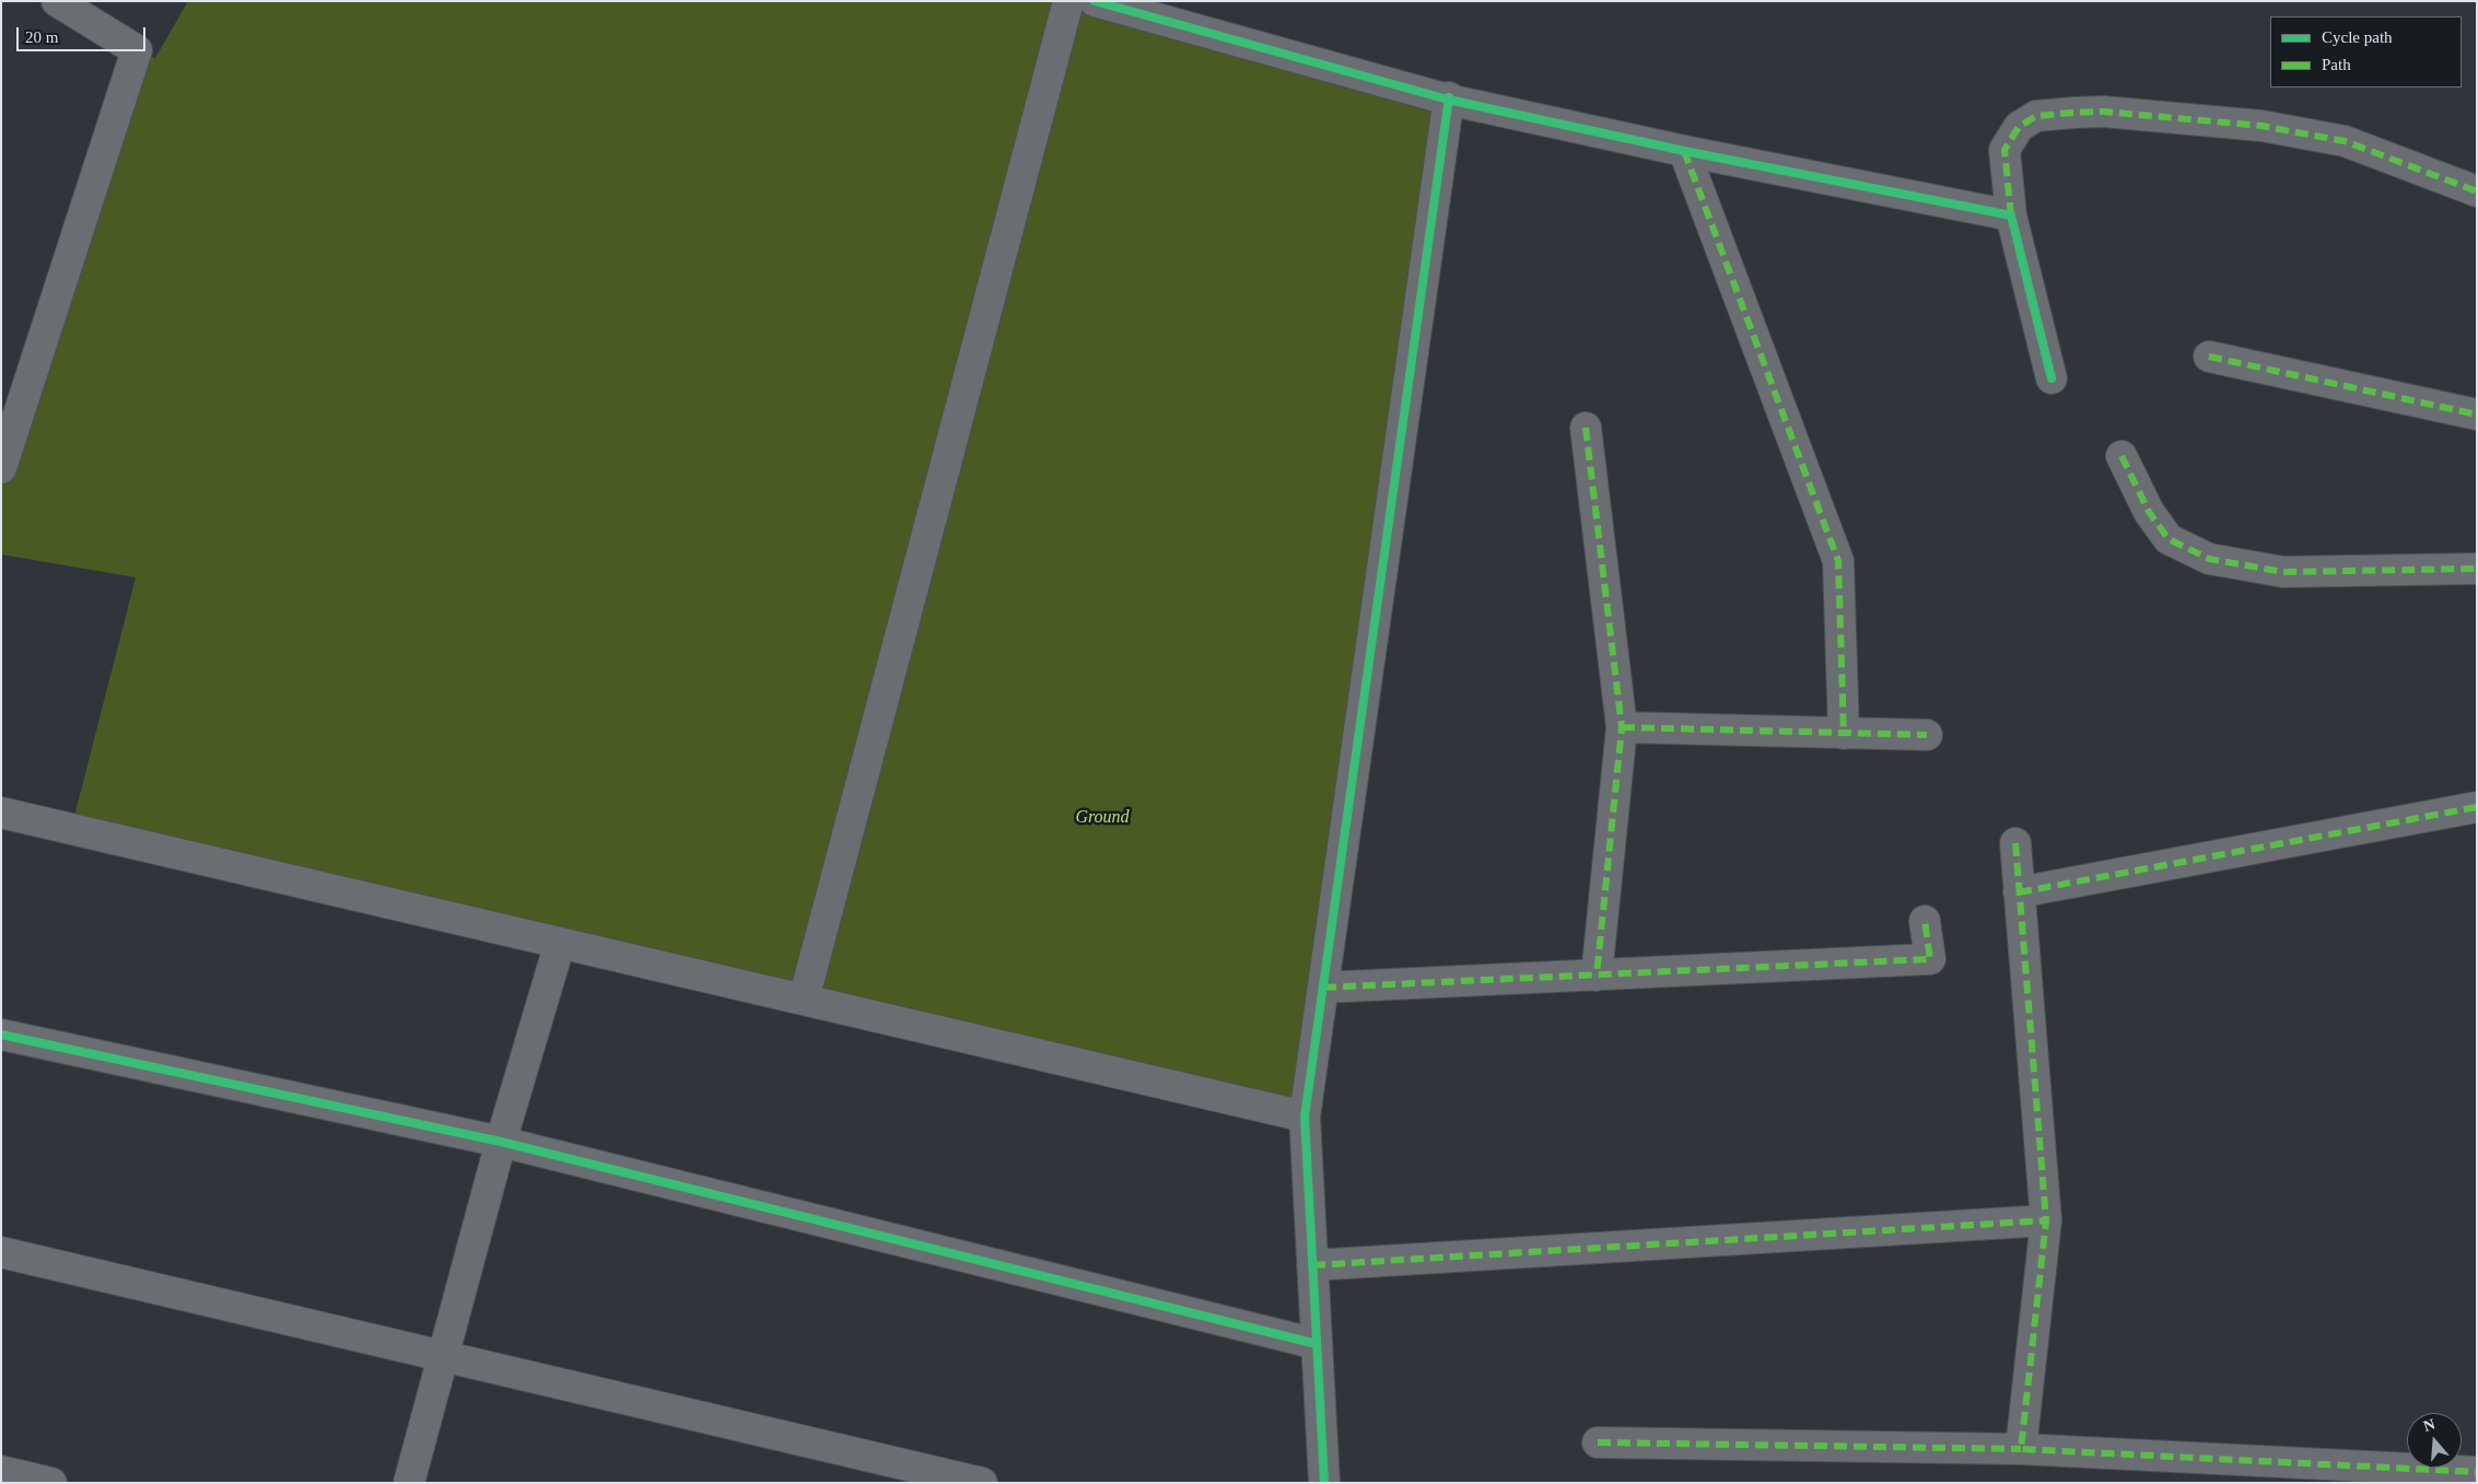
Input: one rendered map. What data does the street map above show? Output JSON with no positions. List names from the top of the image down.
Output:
{
  "parks": ["Ground"],
  "legend": ["Cycle path", "Path"],
  "scale_bar": "20 m",
  "north": "top"
}
